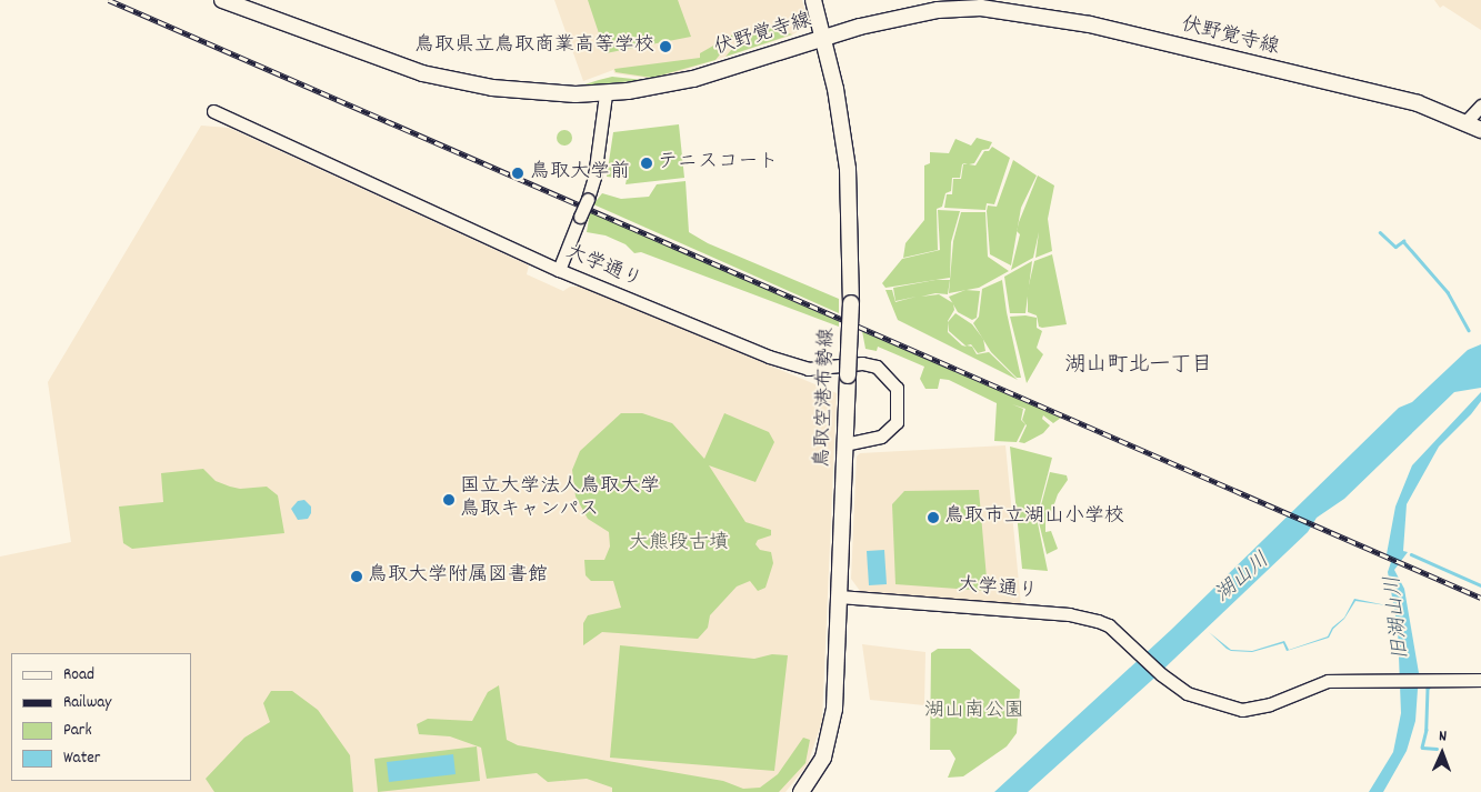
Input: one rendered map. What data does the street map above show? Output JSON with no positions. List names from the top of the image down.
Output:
{
  "streets": {
    "main road": ["伏野覚寺線", "鳥取空港布勢線"],
    "street": ["大学通り"]
  },
  "crossings": [
    ["伏野覚寺線", "鳥取空港布勢線"],
    ["大学通り", "鳥取空港布勢線"]
  ],
  "districts": ["湖山町北一丁目"],
  "water": ["湖山川", "旧湖山川"],
  "parks": ["大熊段古墳", "湖山南公園"],
  "places": [
    "鳥取県立鳥取商業高等学校",
    "テニスコート",
    "鳥取大学前",
    "国立大学法人鳥取大学 鳥取キャンパス",
    "鳥取市立湖山小学校",
    "鳥取大学附属図書館"
  ],
  "legend": [
    "Road",
    "Railway",
    "Park",
    "Water"
  ],
  "north": "top"
}
